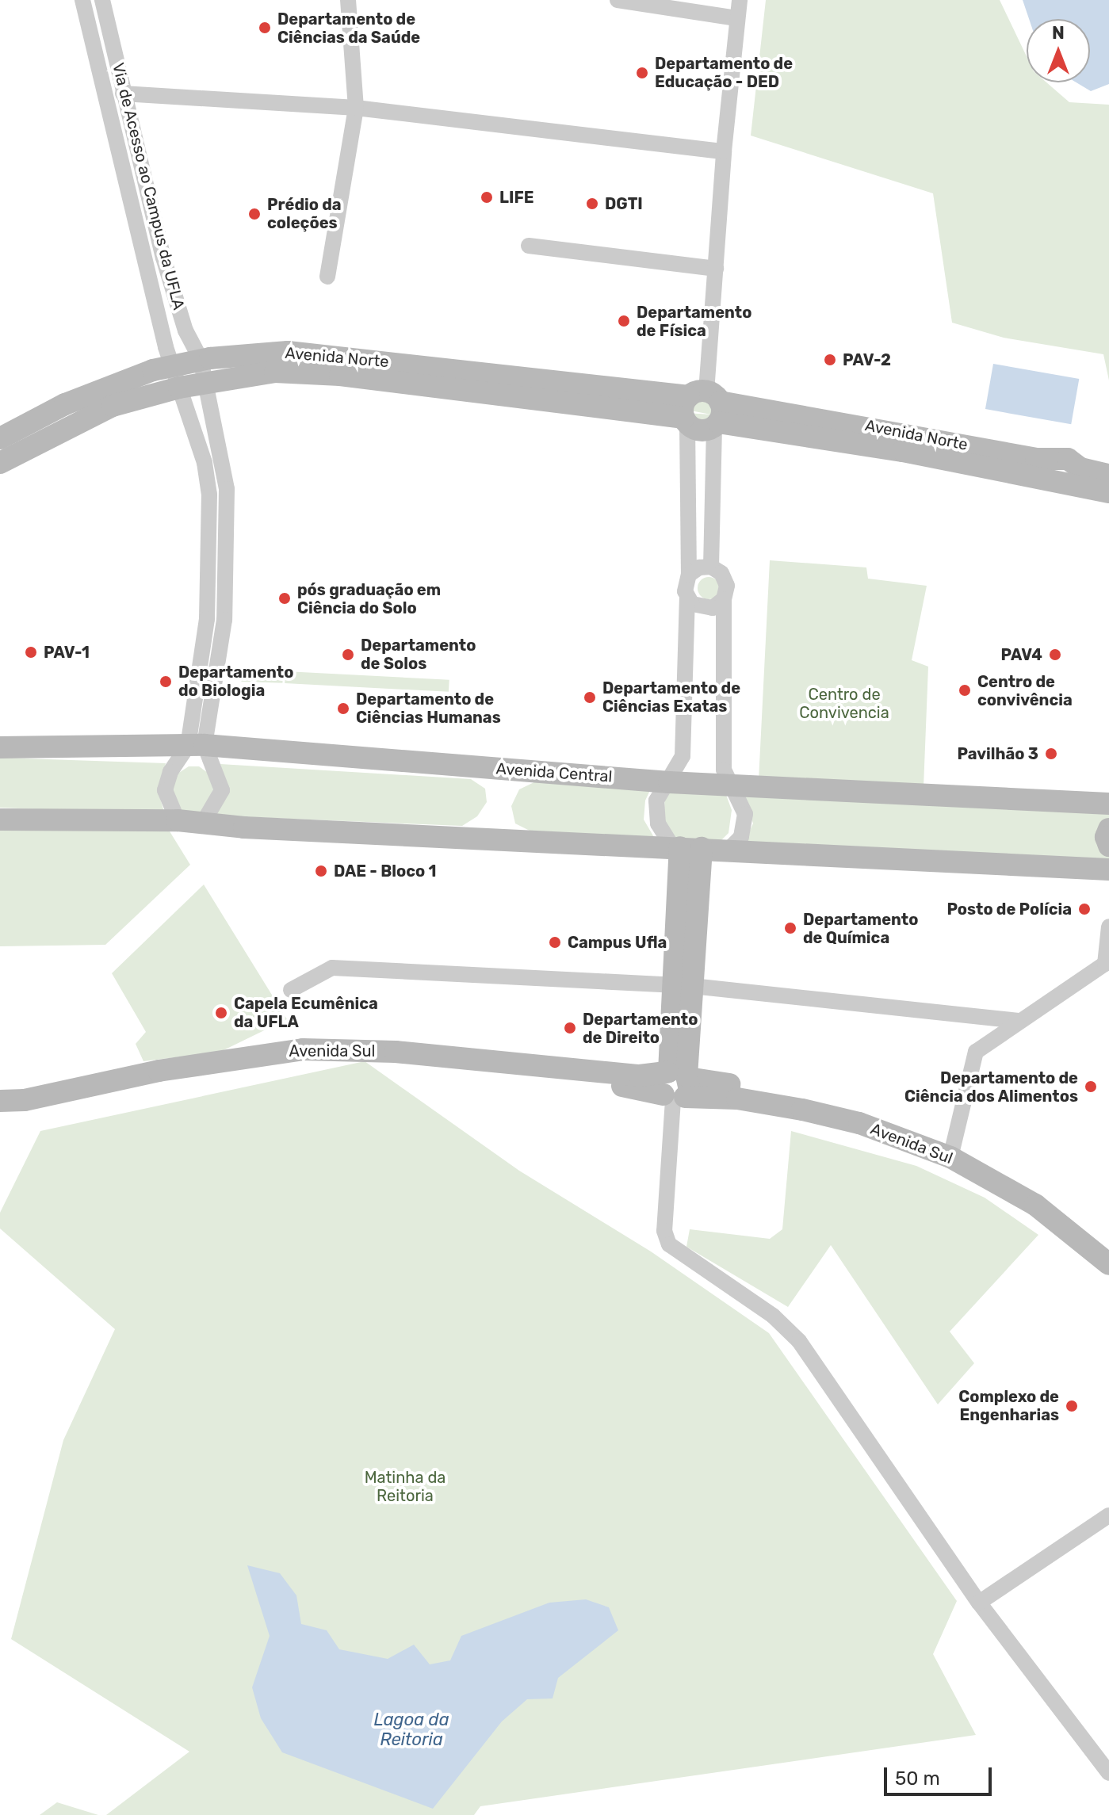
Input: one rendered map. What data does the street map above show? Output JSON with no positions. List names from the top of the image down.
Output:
{
  "streets": {
    "street": [
      "Via de Acesso ao Campus da UFLA",
      "Avenida Norte",
      "Avenida Central",
      "Avenida Sul"
    ]
  },
  "crossings": [
    ["Via de Acesso ao Campus da UFLA", "Avenida Norte"],
    ["Via de Acesso ao Campus da UFLA", "Avenida Central"]
  ],
  "water": ["Lagoa da Reitoria"],
  "parks": ["Centro de Convivencia", "Matinha da Reitoria"],
  "places": [
    "Departamento de Ciências da Saúde",
    "Departamento de Educação - DED",
    "LIFE",
    "DGTI",
    "Prédio da coleções",
    "Departamento de Física",
    "PAV-2",
    "pós graduação em Ciência do Solo",
    "PAV-1",
    "Departamento de Solos",
    "PAV4",
    "Departamento do Biologia",
    "Centro de convivência",
    "Departamento de Ciências Exatas",
    "Departamento de Ciências Humanas",
    "Pavilhão 3",
    "DAE - Bloco 1",
    "Posto de Polícia",
    "Departamento de Química",
    "Campus Ufla",
    "Capela Ecumênica da UFLA",
    "Departamento de Direito",
    "Departamento de Ciência dos Alimentos",
    "Complexo de Engenharias"
  ],
  "scale_bar": "50 m",
  "north": "top"
}
